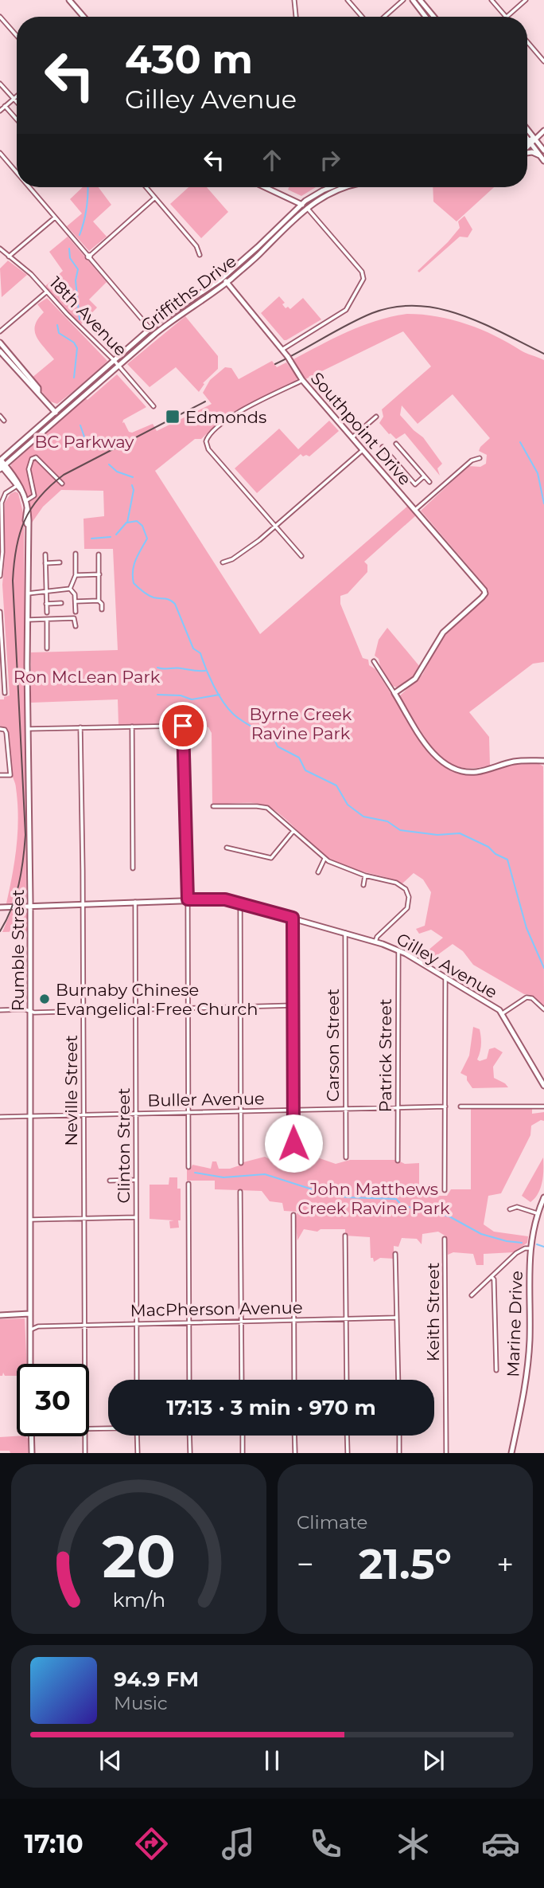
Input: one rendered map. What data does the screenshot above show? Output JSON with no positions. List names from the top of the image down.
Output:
{
  "streets": {
    "street": [
      "Griffiths Drive",
      "18th Avenue",
      "Southpoint Drive",
      "Rumble Street",
      "Gilley Avenue",
      "Carson Street",
      "Patrick Street",
      "Neville Street",
      "Buller Avenue",
      "Clinton Street",
      "MacPherson Avenue",
      "Keith Street",
      "Marine Drive"
    ]
  },
  "crossings": [
    ["Griffiths Drive", "18th Avenue"],
    ["Griffiths Drive", "Southpoint Drive"],
    ["Griffiths Drive", "Rumble Street"],
    ["Rumble Street", "Gilley Avenue"],
    ["Rumble Street", "Buller Avenue"],
    ["Rumble Street", "MacPherson Avenue"],
    ["Gilley Avenue", "Carson Street"],
    ["Gilley Avenue", "Patrick Street"],
    ["Gilley Avenue", "Neville Street"],
    ["Gilley Avenue", "Clinton Street"],
    ["Carson Street", "Buller Avenue"],
    ["Patrick Street", "Buller Avenue"],
    ["Neville Street", "Buller Avenue"],
    ["Neville Street", "MacPherson Avenue"],
    ["Buller Avenue", "Clinton Street"],
    ["Clinton Street", "MacPherson Avenue"]
  ],
  "parks": [
    "BC Parkway",
    "Ron McLean Park",
    "Byrne Creek Ravine Park",
    "John Matthews Creek Ravine Park"
  ],
  "places": {
    "transit": ["Edmonds"],
    "other": ["Burnaby Chinese Evangelical Free Church"]
  },
  "page": {
    "turn": ["430 m", "Gilley Avenue"],
    "limit": "30",
    "trip": "17:13 · 3 min · 970 m",
    "tile": "Climate",
    "heat": ["−", "21.5°", "+"],
    "song": ["94.9 FM", "Music"],
    "tabs": "17:10",
    "gauge": ["20", "km/h"]
  }
}
